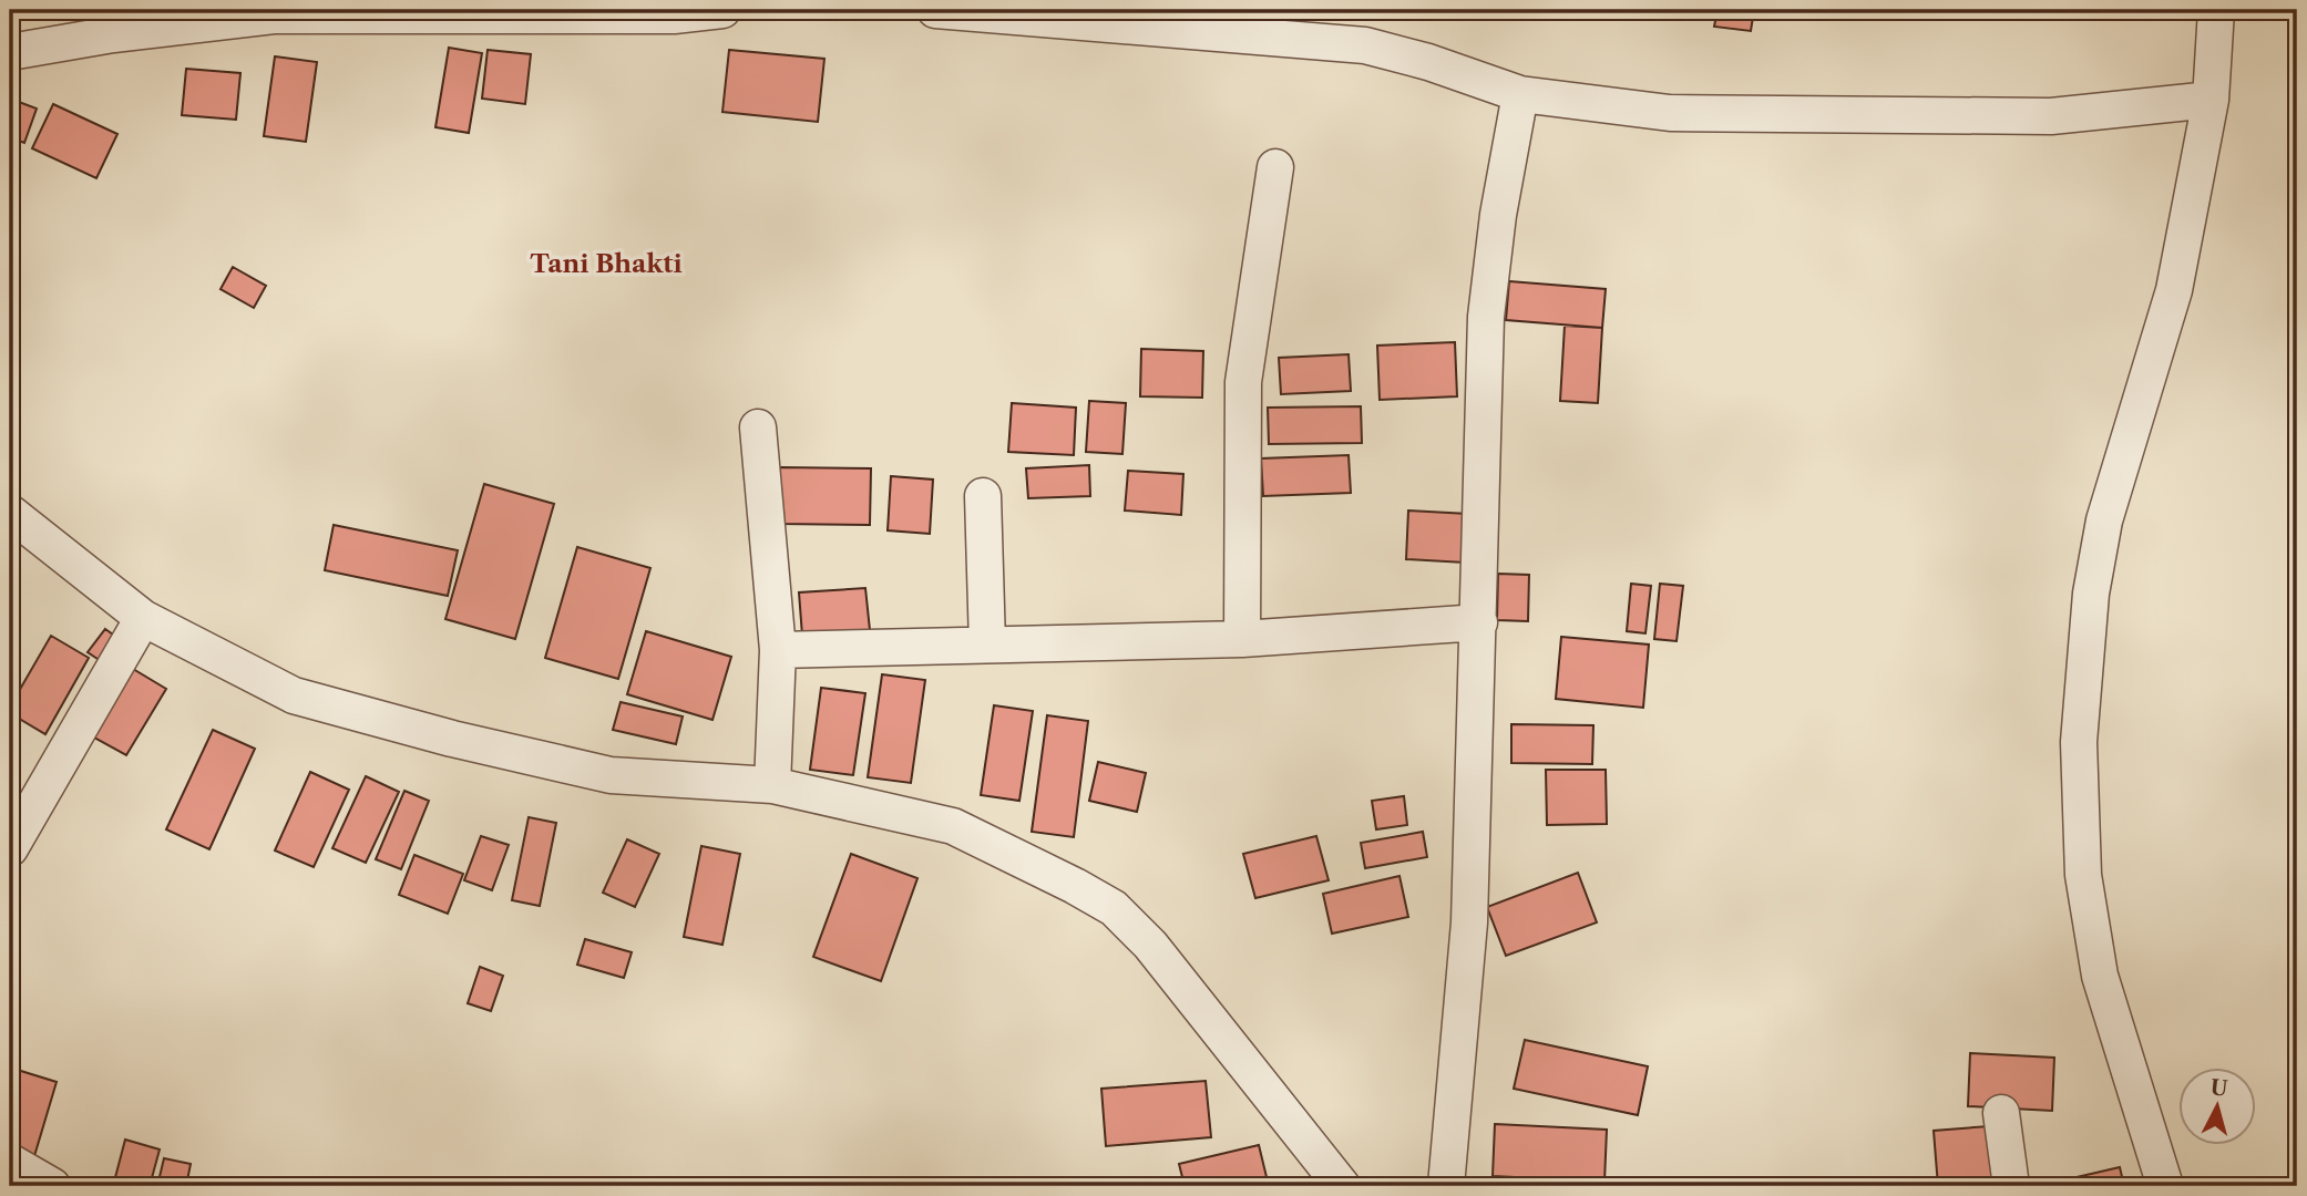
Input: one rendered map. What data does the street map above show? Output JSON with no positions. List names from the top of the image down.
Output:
{
  "districts": ["Tani Bhakti"],
  "north": "top"
}
